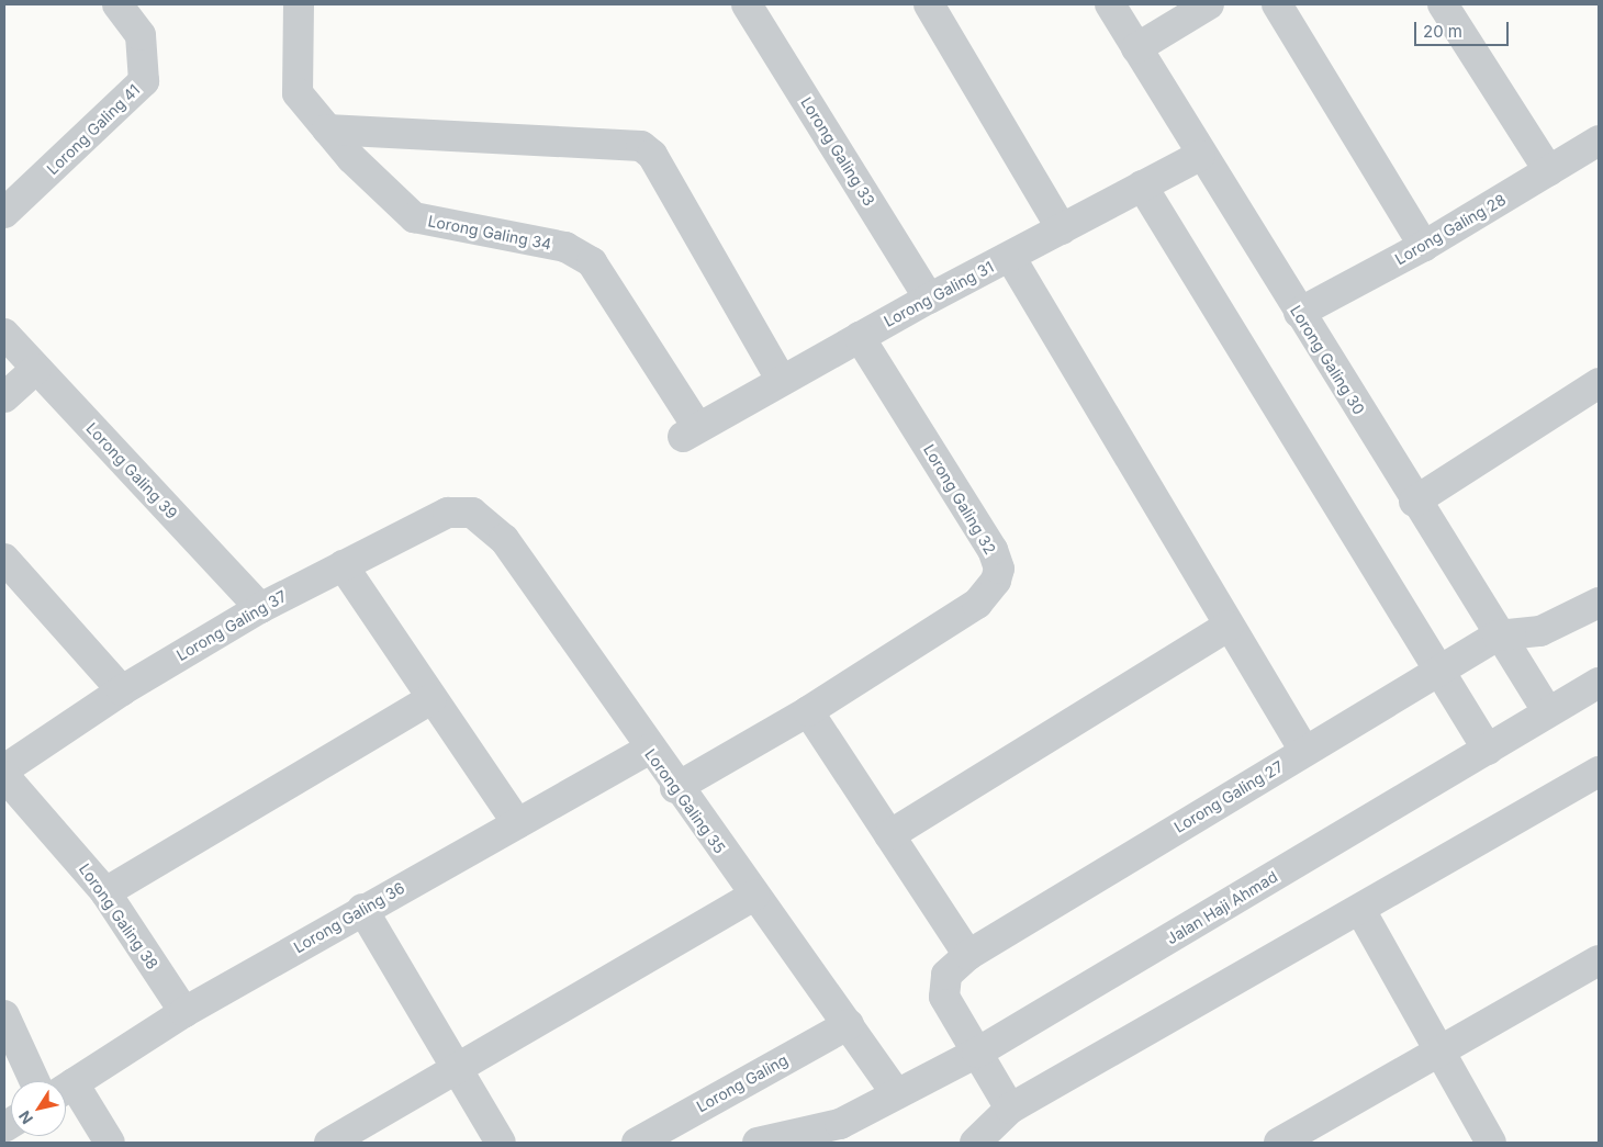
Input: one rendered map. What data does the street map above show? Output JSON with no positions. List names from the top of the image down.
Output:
{
  "streets": {
    "street": [
      "Lorong Galing 41",
      "Lorong Galing 33",
      "Lorong Galing 28",
      "Lorong Galing 34",
      "Lorong Galing 31",
      "Lorong Galing 30",
      "Lorong Galing 39",
      "Lorong Galing 32",
      "Lorong Galing 37",
      "Lorong Galing 27",
      "Lorong Galing 35",
      "Jalan Haji Ahmad",
      "Lorong Galing 38",
      "Lorong Galing 36",
      "Lorong Galing"
    ]
  },
  "crossings": [
    ["Lorong Galing 33", "Lorong Galing 31"],
    ["Lorong Galing 28", "Lorong Galing 30"],
    ["Lorong Galing 34", "Lorong Galing 31"],
    ["Lorong Galing 31", "Lorong Galing 30"],
    ["Lorong Galing 31", "Lorong Galing 32"],
    ["Lorong Galing 30", "Lorong Galing 27"],
    ["Lorong Galing 30", "Jalan Haji Ahmad"],
    ["Lorong Galing 39", "Lorong Galing 37"],
    ["Lorong Galing 32", "Lorong Galing 35"],
    ["Lorong Galing 37", "Lorong Galing 35"],
    ["Lorong Galing 27", "Jalan Haji Ahmad"],
    ["Lorong Galing 35", "Jalan Haji Ahmad"],
    ["Lorong Galing 35", "Lorong Galing 36"],
    ["Lorong Galing 35", "Lorong Galing"],
    ["Lorong Galing 38", "Lorong Galing 36"]
  ],
  "scale_bar": "20 m",
  "north": "bottom left"
}
